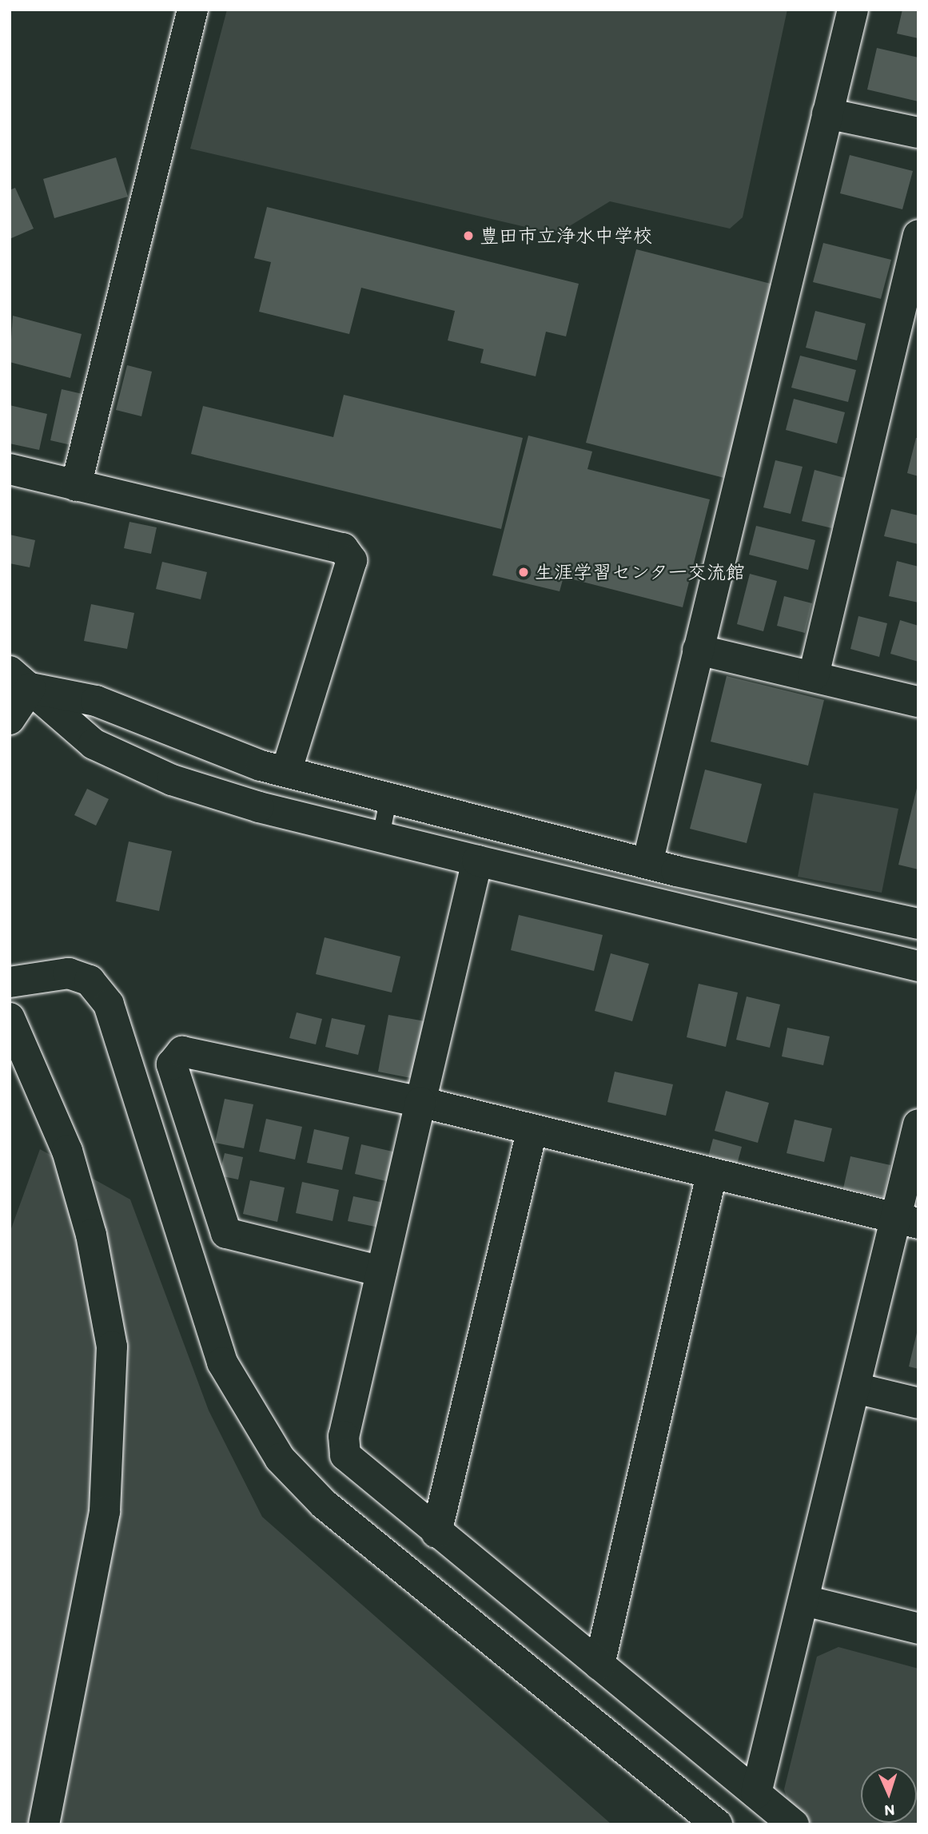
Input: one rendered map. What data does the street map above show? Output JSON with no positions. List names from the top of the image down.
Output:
{
  "places": ["豊田市立浄水中学校", "生涯学習センタ一交流館"],
  "north": "bottom"
}
